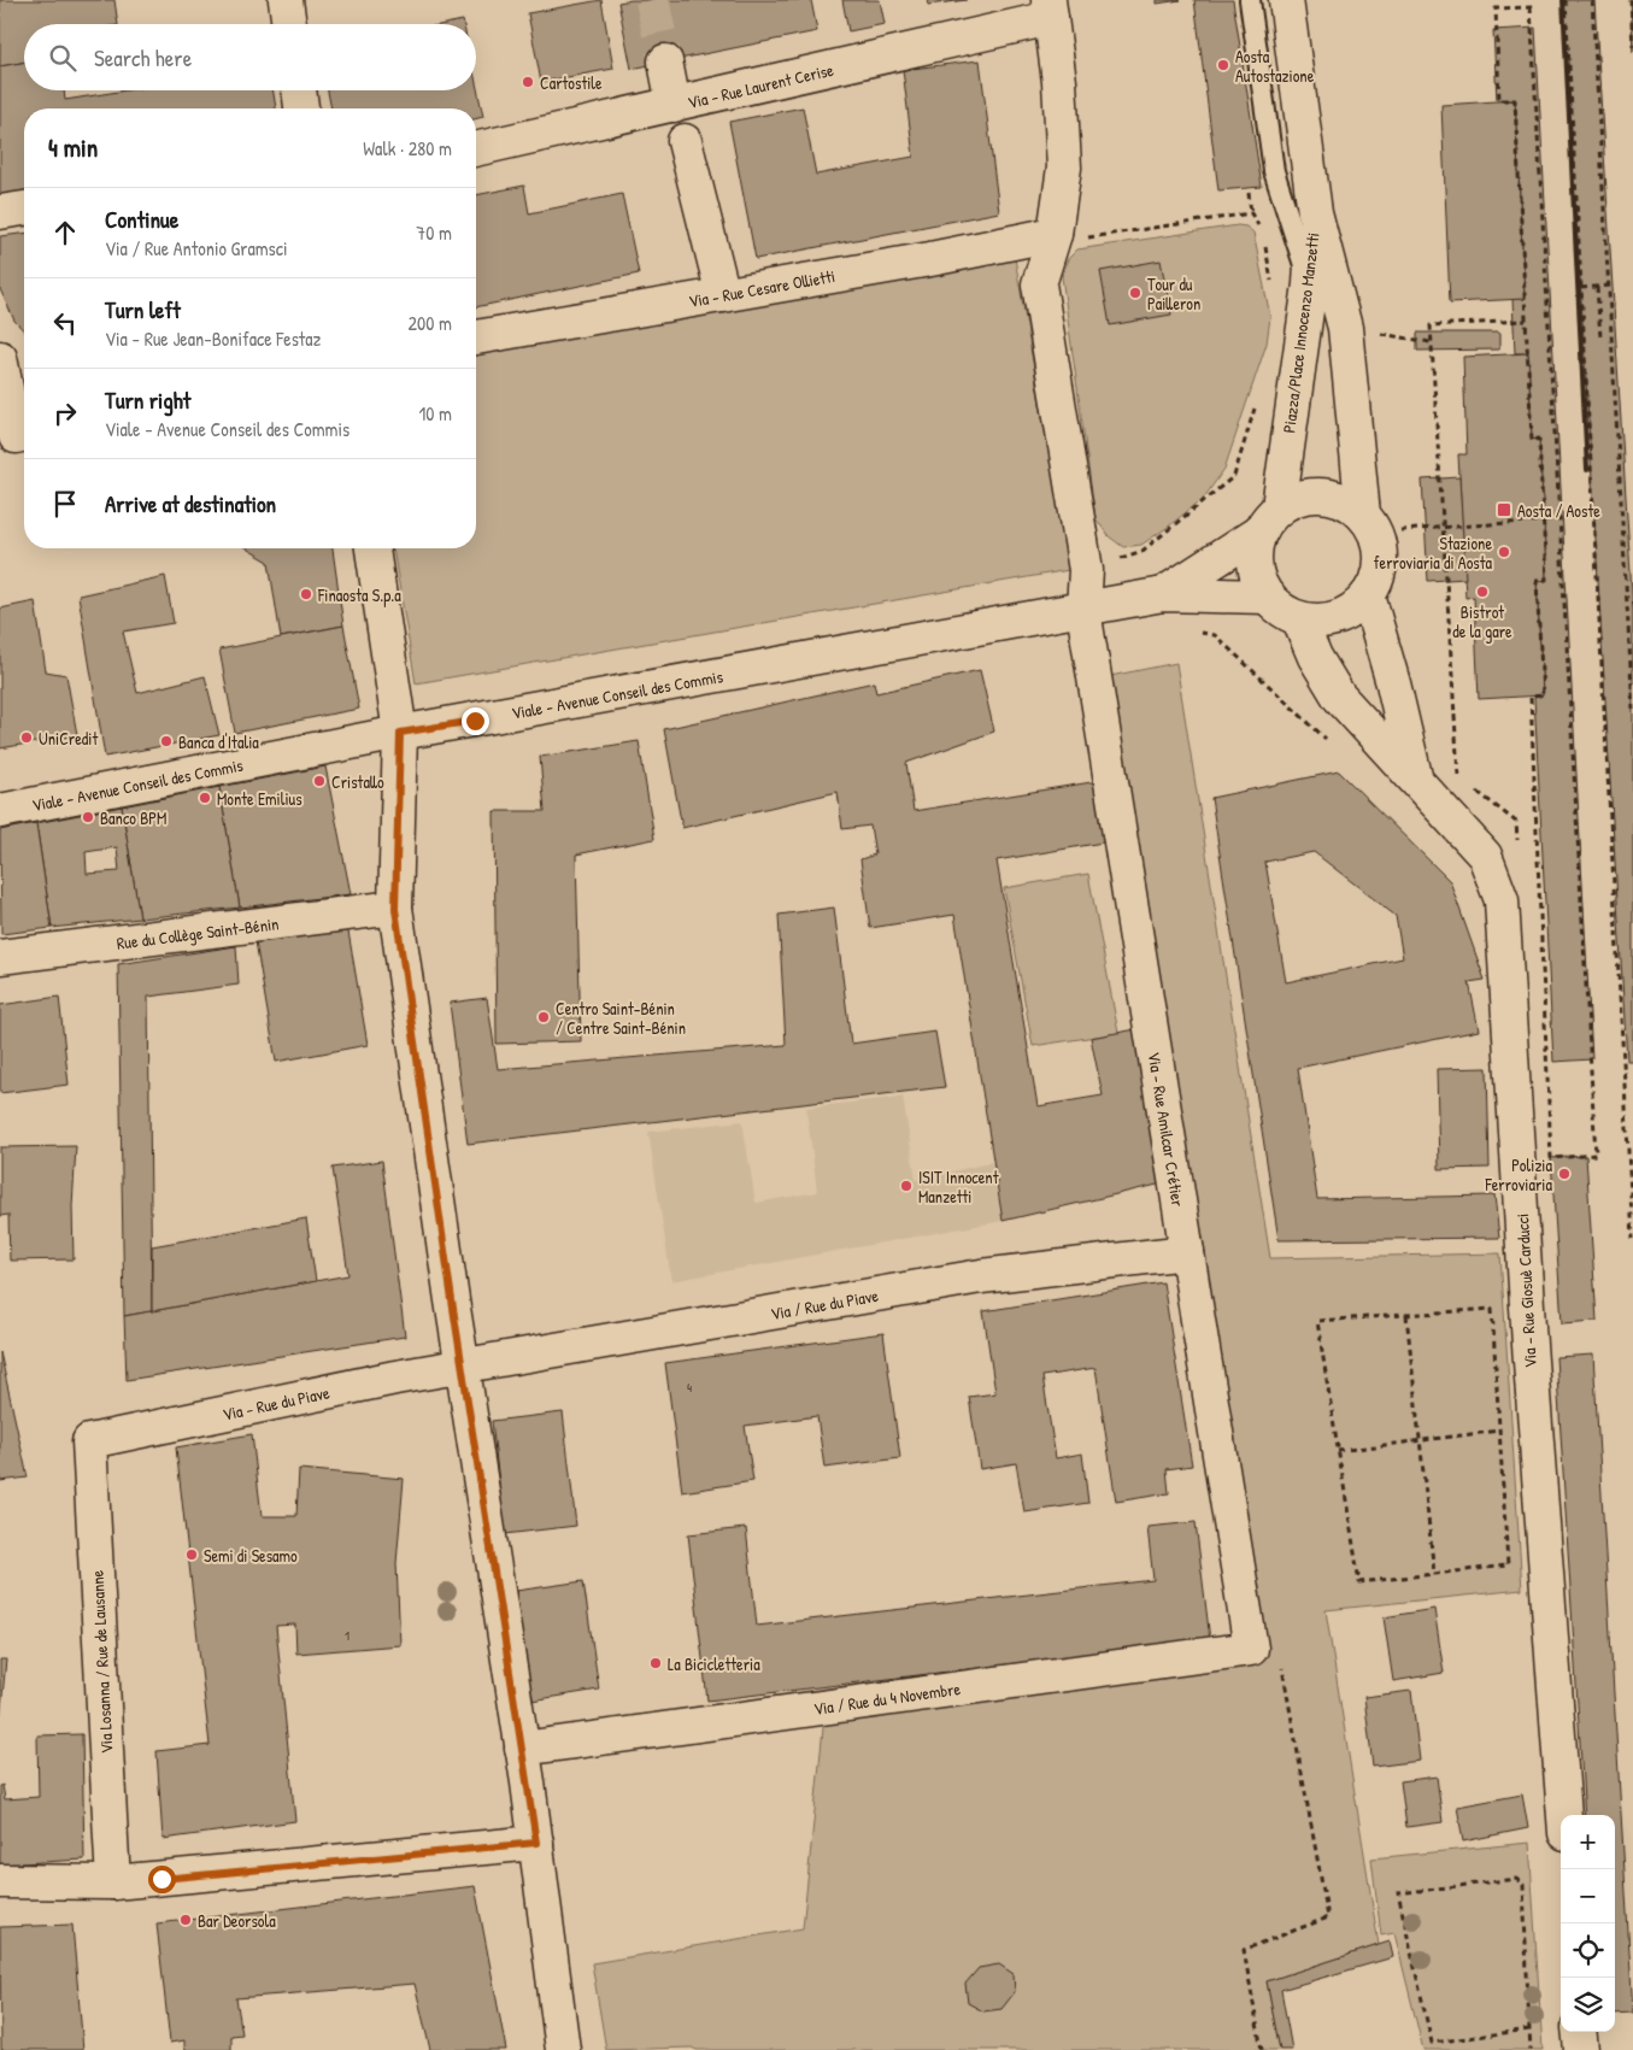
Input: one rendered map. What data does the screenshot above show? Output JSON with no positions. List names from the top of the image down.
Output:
{
  "streets": {
    "street": [
      "Via - Rue Laurent Cerise",
      "Via - Rue Cesare Ollietti",
      "Piazza/Place Innocenzo Manzetti",
      "Viale - Avenue Conseil des Commis",
      "Rue du Collège Saint-Bénin",
      "Via - Rue Amilcar Crétier",
      "Via - Rue Giosuè Carducci",
      "Via / Rue du Piave",
      "Via - Rue du Piave",
      "Via Losanna / Rue de Lausanne",
      "Via / Rue du 4 Novembre"
    ]
  },
  "crossings": [
    ["Via - Rue Laurent Cerise", "Via - Rue Amilcar Crétier"],
    ["Via - Rue Cesare Ollietti", "Via - Rue Amilcar Crétier"],
    ["Piazza/Place Innocenzo Manzetti", "Viale - Avenue Conseil des Commis"],
    ["Piazza/Place Innocenzo Manzetti", "Via - Rue Giosuè Carducci"],
    ["Viale - Avenue Conseil des Commis", "Via - Rue Amilcar Crétier"],
    ["Via - Rue Amilcar Crétier", "Via / Rue du Piave"],
    ["Via - Rue Amilcar Crétier", "Via / Rue du 4 Novembre"],
    ["Via / Rue du Piave", "Via - Rue du Piave"],
    ["Via - Rue du Piave", "Via Losanna / Rue de Lausanne"]
  ],
  "places": {
    "other": [
      "Aosta Autostazione",
      "Cartostile",
      "Tour du Pailleron",
      "Stazione ferroviaria di Aosta",
      "Bistrot de la gare",
      "Finaosta S.p.a",
      "UniCredit",
      "Banca d'Italia",
      "Cristallo",
      "Monte Emilius",
      "Banco BPM",
      "Centro Saint-Bénin / Centre Saint-Bénin",
      "Polizia Ferroviaria",
      "ISIT Innocent Manzetti",
      "Semi di Sesamo",
      "La Bicicletteria",
      "Bar Deorsola"
    ],
    "transit": ["Aosta / Aoste"]
  },
  "house_numbers": ["4", "1"],
  "page": {
    "search": "Search here",
    "heading": ["4 min", "Walk · 280 m"],
    "list": [
      ["Continue", "Via / Rue Antonio Gramsci", "70 m"],
      ["Turn left", "Via - Rue Jean-Boniface Festaz", "200 m"],
      ["Turn right", "Viale - Avenue Conseil des Commis", "10 m"],
      "Arrive at destination"
    ],
    "map_buttons": ["+", "−"]
  }
}
